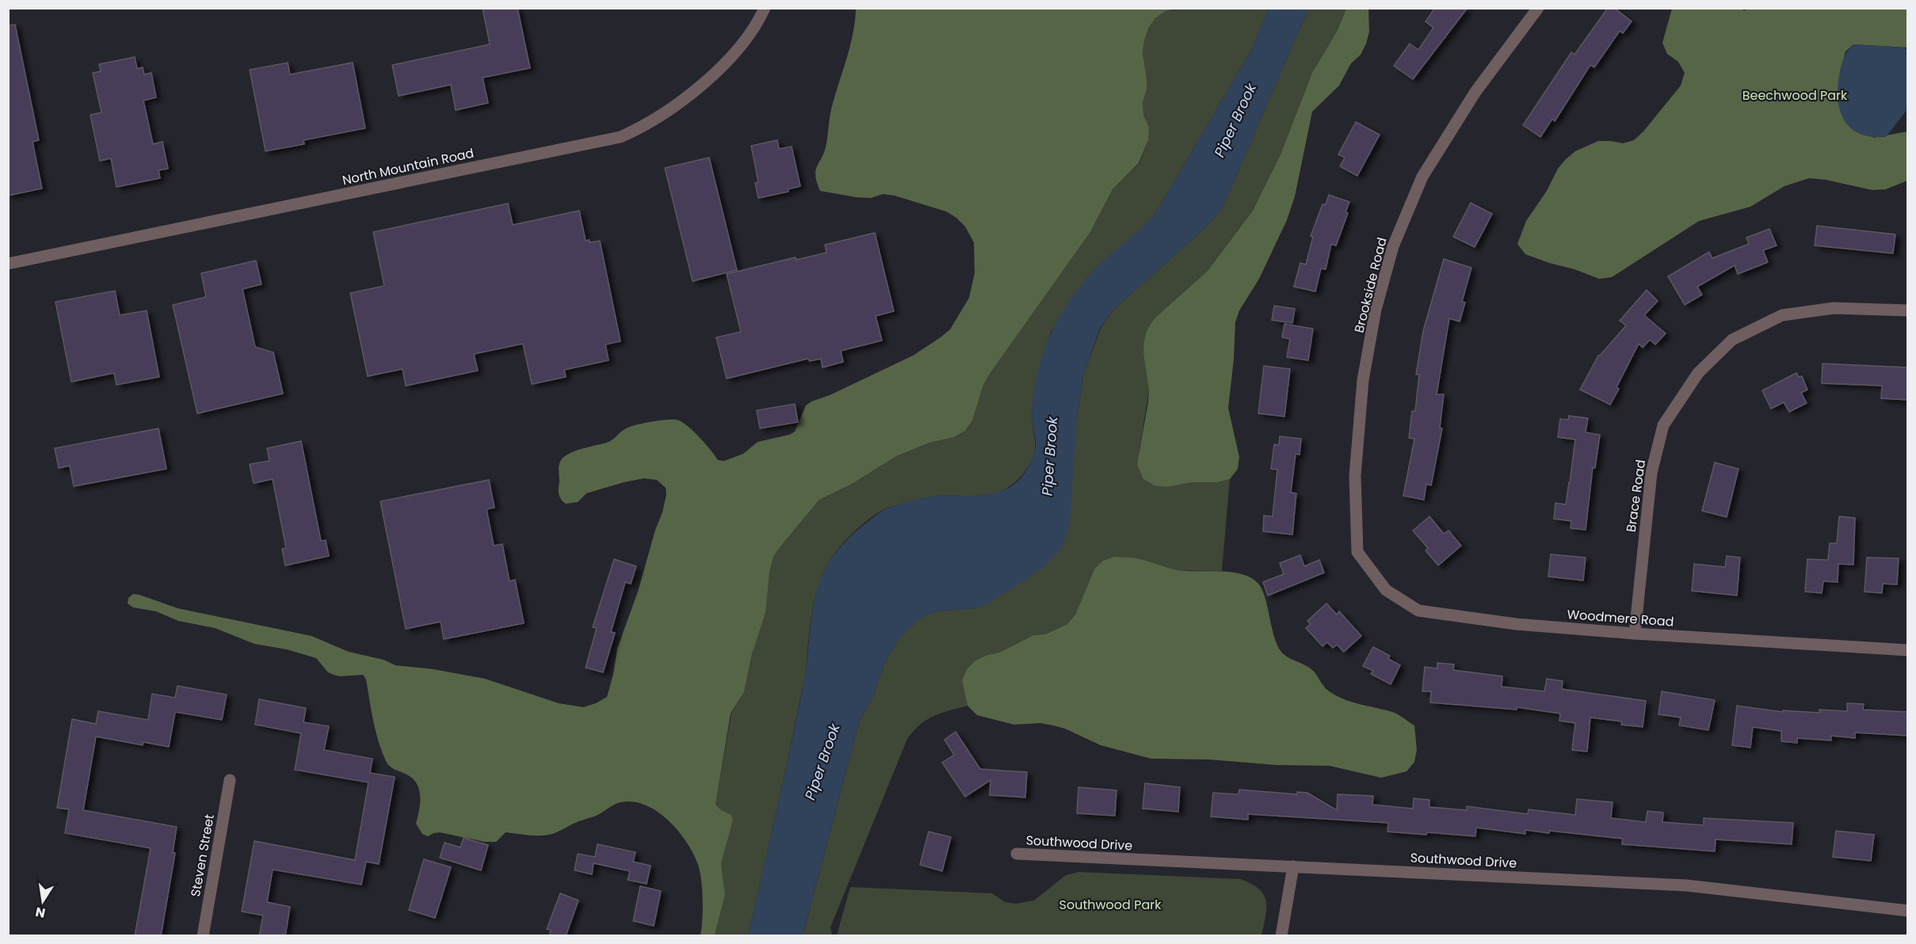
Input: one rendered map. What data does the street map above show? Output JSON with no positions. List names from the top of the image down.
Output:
{
  "streets": {
    "street": [
      "North Mountain Road",
      "Brookside Road",
      "Brace Road",
      "Woodmere Road",
      "Southwood Drive",
      "Steven Street"
    ]
  },
  "crossings": [
    ["Brookside Road", "Woodmere Road"],
    ["Brace Road", "Woodmere Road"]
  ],
  "water": ["Piper Brook"],
  "parks": ["Beechwood Park", "Southwood Park"],
  "north": "bottom"
}
